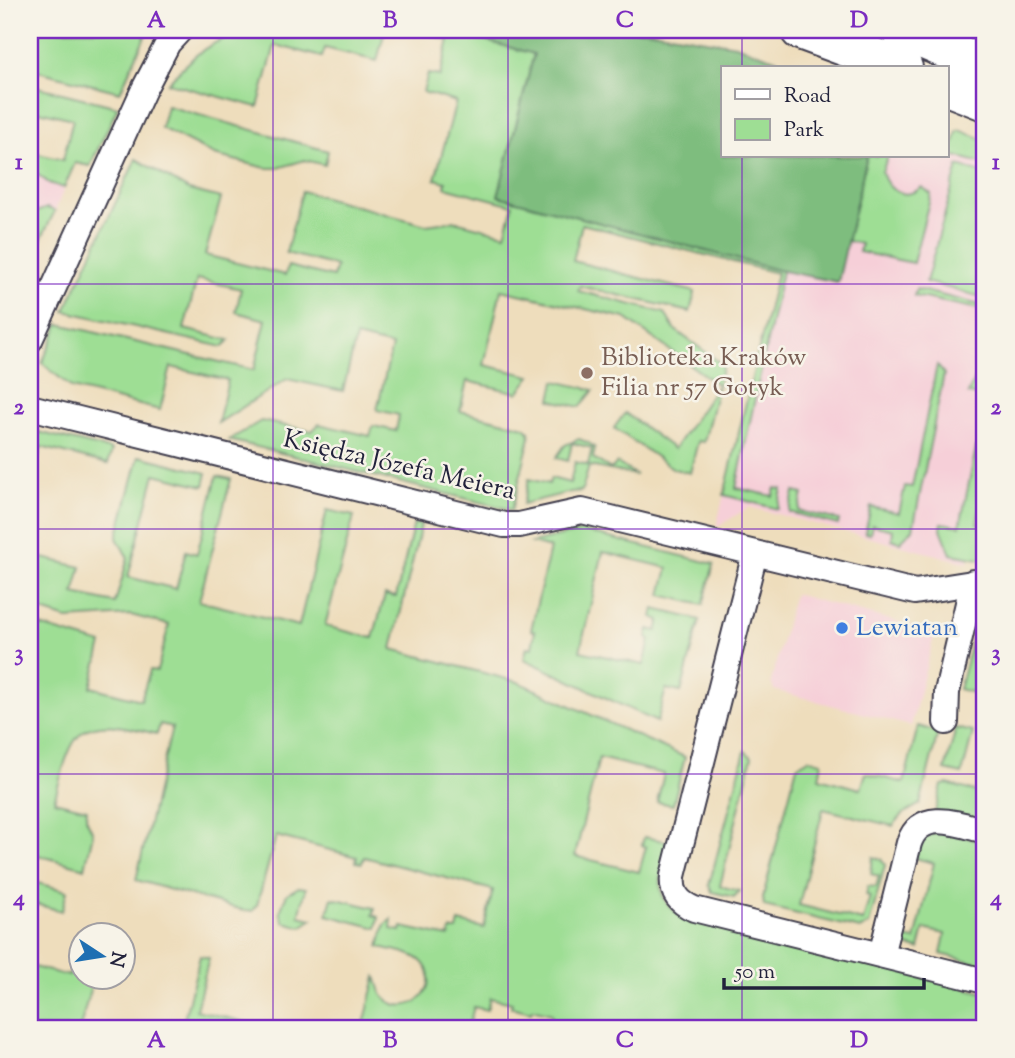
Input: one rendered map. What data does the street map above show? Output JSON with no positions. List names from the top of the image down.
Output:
{
  "streets": {
    "street": ["Księdza Józefa Meiera"]
  },
  "places": ["Biblioteka Kraków Filia nr 57 Gotyk", "Lewiatan"],
  "legend": ["Road", "Park"],
  "scale_bar": "50 m",
  "north": "right",
  "grid": {
    "columns": [
      "A",
      "B",
      "C",
      "D"
    ],
    "rows": [
      "1",
      "2",
      "3",
      "4"
    ]
  }
}
